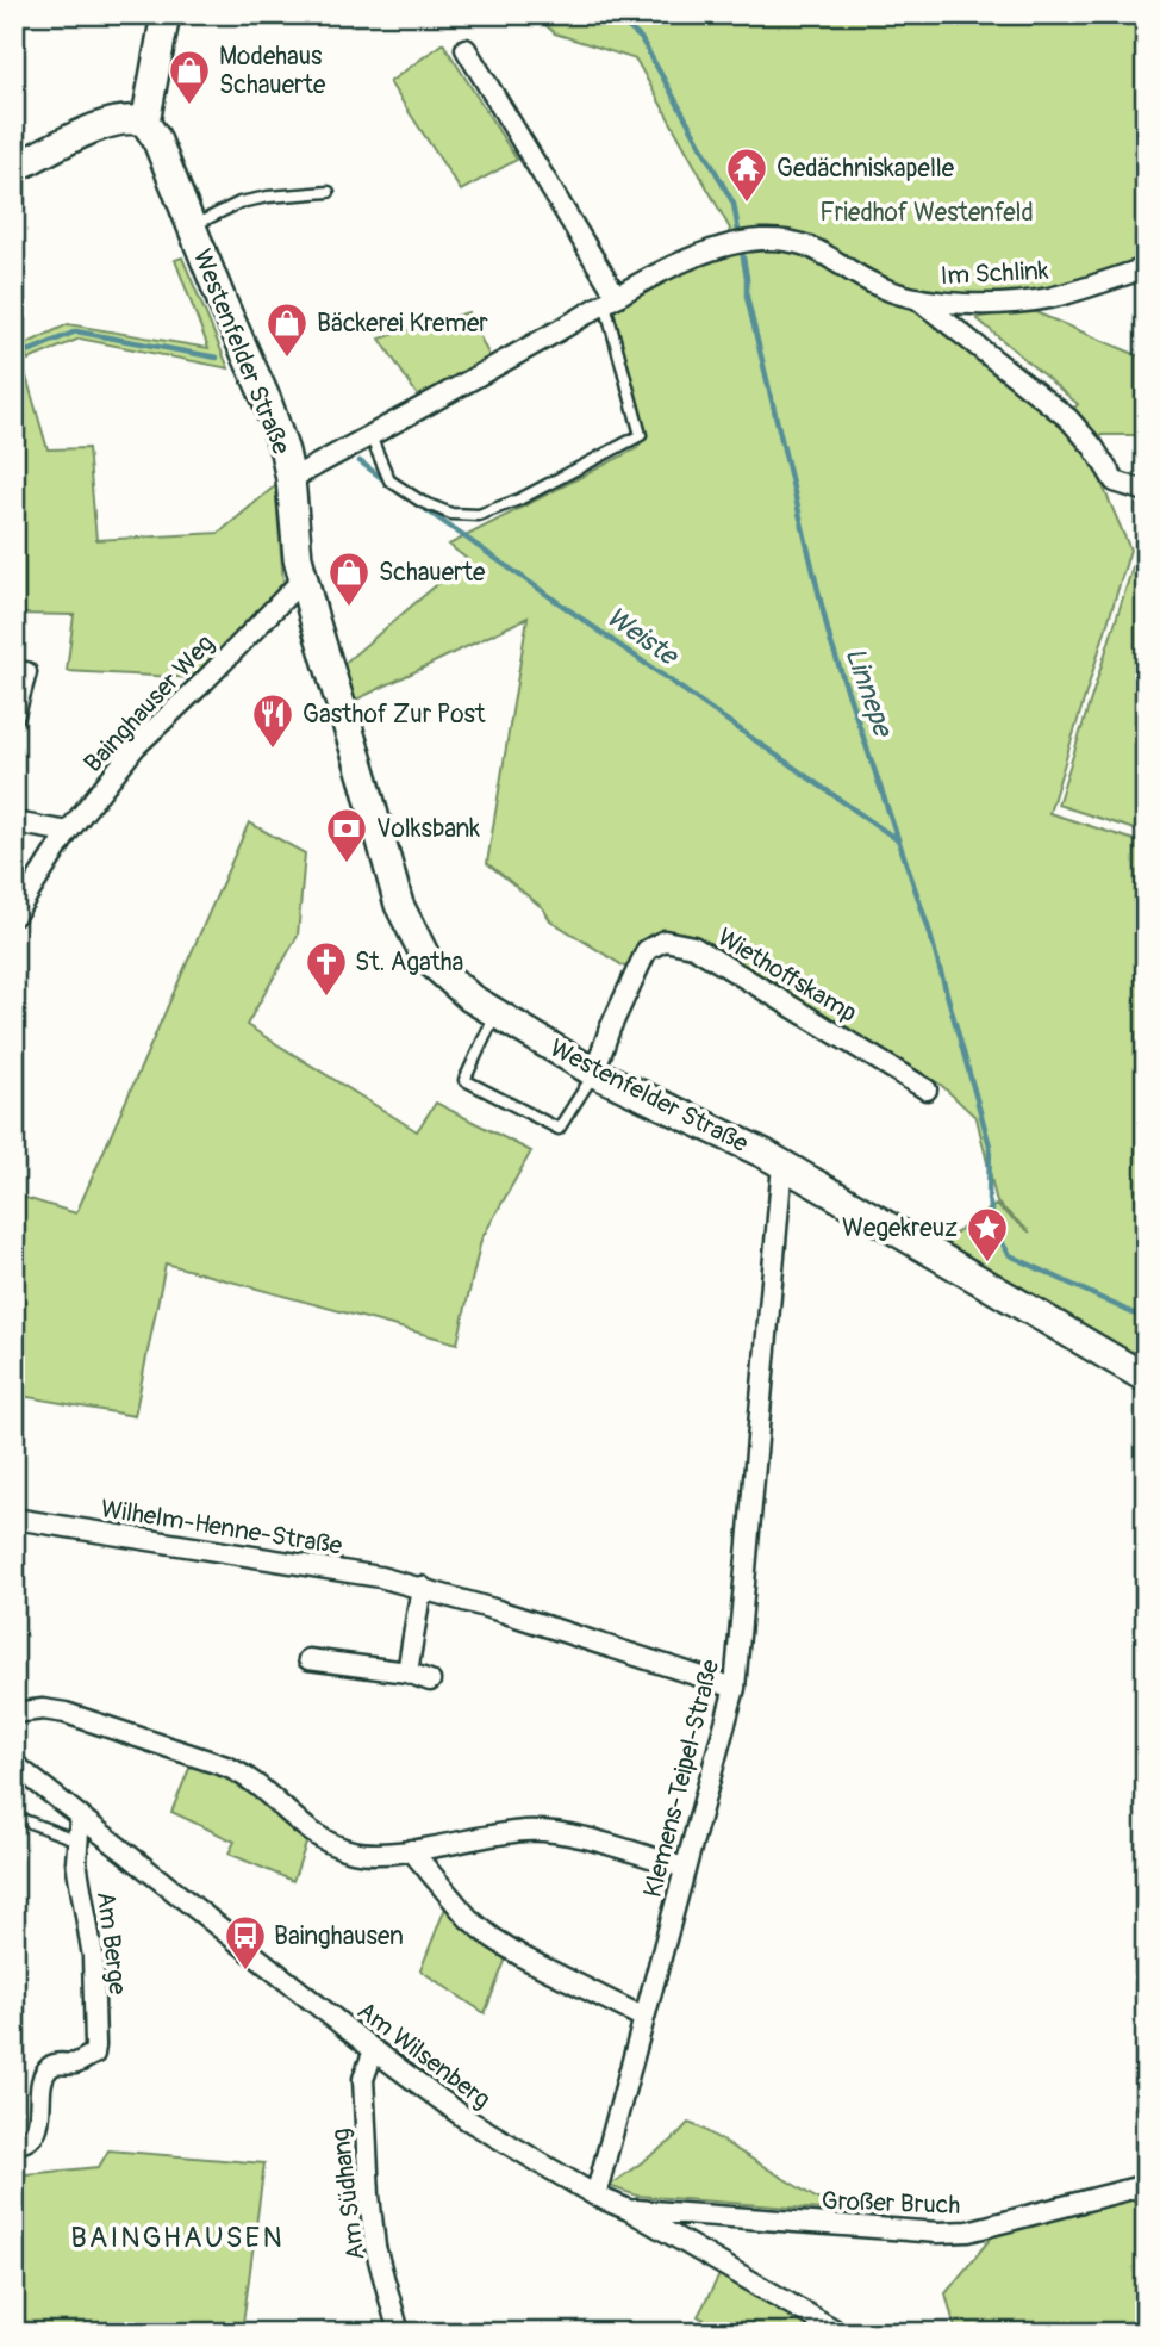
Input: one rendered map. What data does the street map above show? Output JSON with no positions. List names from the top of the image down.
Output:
{
  "streets": {
    "main road": ["Westenfelder Straße"],
    "street": [
      "Im Schlink",
      "Bainghauser Weg",
      "Wiethoffskamp",
      "Wilhelm-Henne-Straße",
      "Klemens-Teipel-Straße",
      "Am Berge",
      "Am Wilsenberg",
      "Am Südhang",
      "Großer Bruch"
    ]
  },
  "crossings": [
    ["Im Schlink", "Westenfelder Straße"],
    ["Westenfelder Straße", "Bainghauser Weg"],
    ["Westenfelder Straße", "Wiethoffskamp"],
    ["Westenfelder Straße", "Klemens-Teipel-Straße"],
    ["Wilhelm-Henne-Straße", "Klemens-Teipel-Straße"],
    ["Klemens-Teipel-Straße", "Am Wilsenberg"],
    ["Am Berge", "Am Wilsenberg"],
    ["Am Wilsenberg", "Am Südhang"],
    ["Am Wilsenberg", "Großer Bruch"]
  ],
  "districts": ["BAINGHAUSEN"],
  "water": ["Weiste", "Linnepe"],
  "parks": ["Friedhof Westenfeld"],
  "places": {
    "shop": ["Modehaus Schauerte", "Bäckerei Kremer", "Schauerte"],
    "temple": ["Gedächniskapelle"],
    "restaurant": ["Gasthof Zur Post"],
    "bank": ["Volksbank"],
    "church": ["St. Agatha"],
    "place": ["Wegekreuz"],
    "bus stop": ["Bainghausen"]
  }
}
